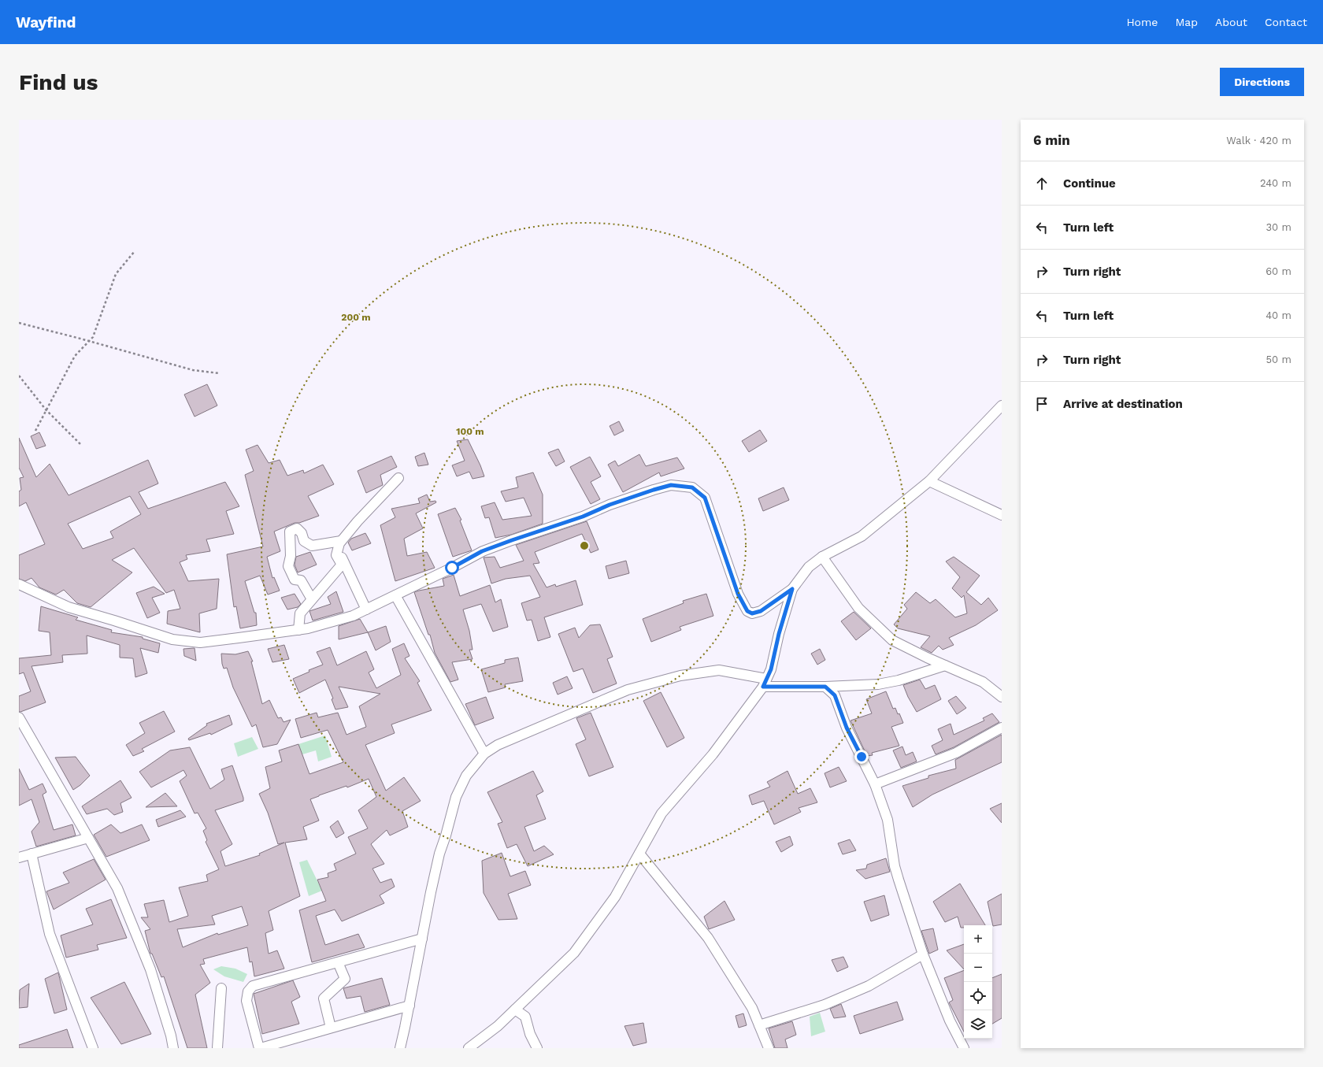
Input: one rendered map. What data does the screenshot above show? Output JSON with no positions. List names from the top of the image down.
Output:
{
  "page": {
    "header": "Wayfind",
    "nav": [
      "Home",
      "Map",
      "About",
      "Contact"
    ],
    "buttons": "Directions",
    "title": "Find us",
    "heading": ["6 min", "Walk · 420 m"],
    "list": [
      ["Continue", "240 m"],
      ["Turn left", "30 m"],
      ["Turn right", "60 m"],
      ["Turn left", "40 m"],
      ["Turn right", "50 m"],
      "Arrive at destination"
    ],
    "map_buttons": ["+", "−"]
  },
  "rings": ["200 m", "100 m"]
}
